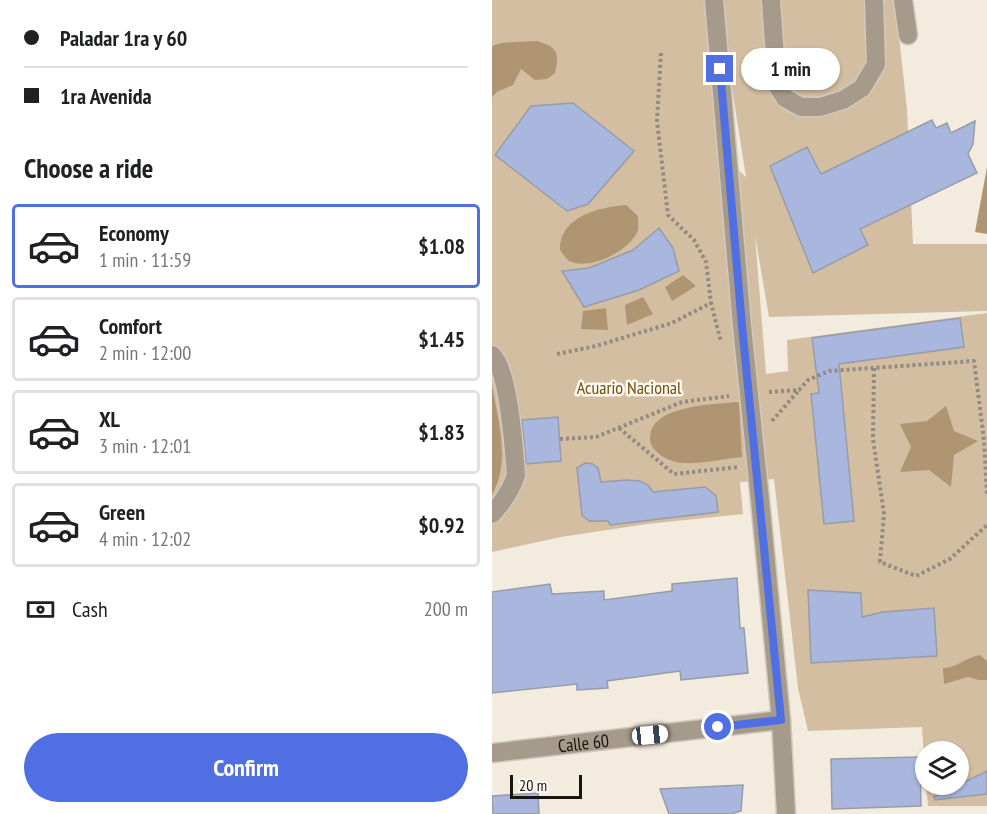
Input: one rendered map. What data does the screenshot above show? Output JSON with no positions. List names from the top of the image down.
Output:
{
  "streets": {
    "street": ["Calle 60"]
  },
  "parks": ["Acuario Nacional"],
  "scale_bar": "20 m",
  "page": {
    "banner": ["Paladar 1ra y 60", "1ra Avenida"],
    "bubble": "1 min",
    "heading": "Choose a ride",
    "list": [
      {
        "name": "Economy",
        "note": "1 min · 11:59",
        "value": "$1.08"
      },
      {
        "name": "Comfort",
        "note": "2 min · 12:00",
        "value": "$1.45"
      },
      {
        "name": "XL",
        "note": "3 min · 12:01",
        "value": "$1.83"
      },
      {
        "name": "Green",
        "note": "4 min · 12:02",
        "value": "$0.92"
      }
    ],
    "pay": ["Cash", "200 m"],
    "buttons": "Confirm",
    "scale": "20 m"
  }
}
